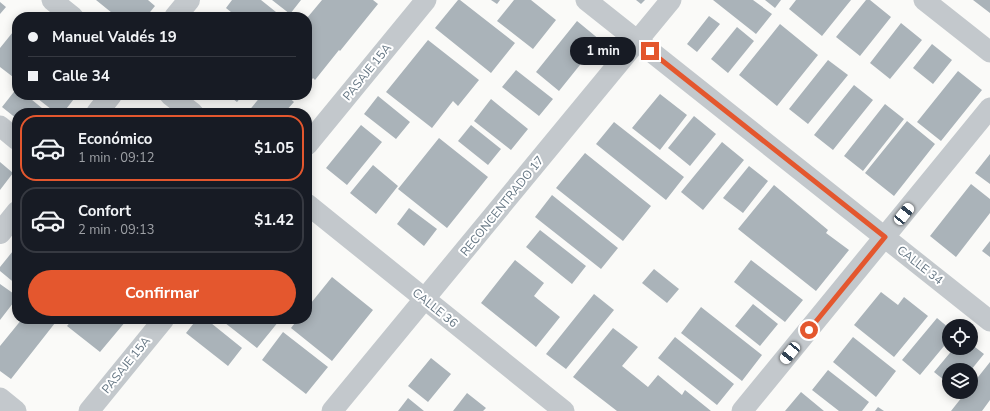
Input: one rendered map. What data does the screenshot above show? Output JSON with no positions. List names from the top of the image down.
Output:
{
  "streets": {
    "street": [
      "PASAJE 15A",
      "RECONCENTRADO 17",
      "CALLE 34",
      "CALLE 36"
    ]
  },
  "crossings": [
    ["RECONCENTRADO 17", "CALLE 34"],
    ["RECONCENTRADO 17", "CALLE 36"]
  ],
  "page": {
    "banner": ["Manuel Valdés 19", "Calle 34"],
    "bubble": "1 min",
    "list": [
      {
        "name": "Económico",
        "note": "1 min · 09:12",
        "value": "$1.05"
      },
      {
        "name": "Confort",
        "note": "2 min · 09:13",
        "value": "$1.42"
      }
    ],
    "buttons": "Confirmar"
  }
}
